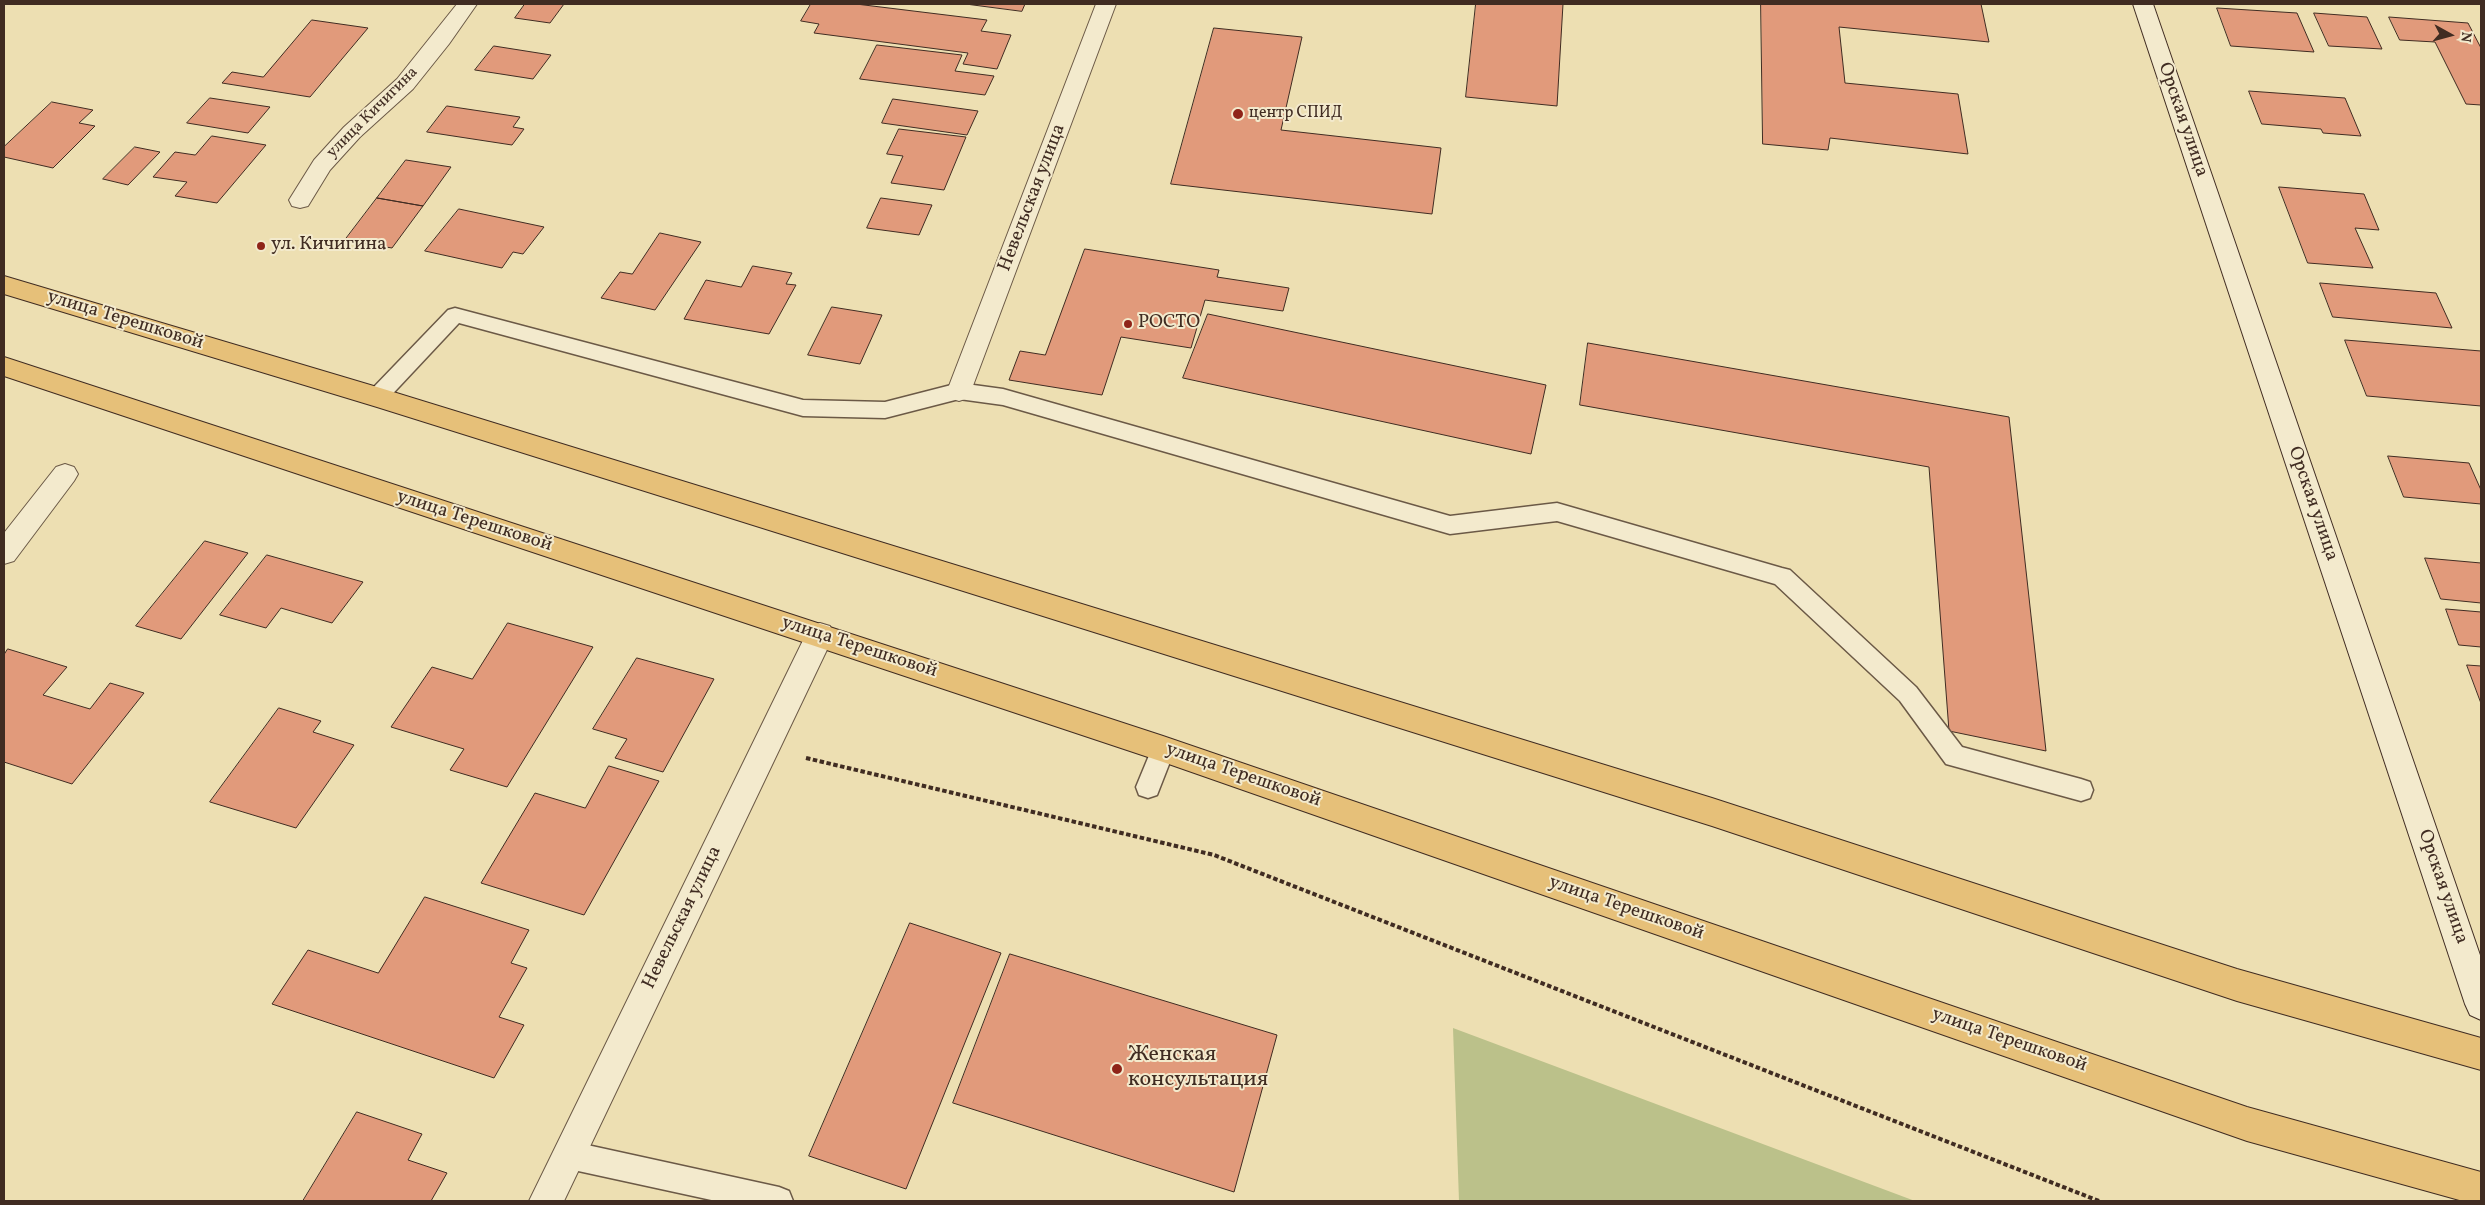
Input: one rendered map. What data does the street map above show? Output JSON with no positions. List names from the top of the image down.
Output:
{
  "streets": {
    "main road": ["улица Терешковой"],
    "street": ["улица Кичигина", "Орская улица", "Невельская улица"]
  },
  "crossings": [
    ["Невельская улица", "улица Терешковой"]
  ],
  "places": [
    "центр СПИД",
    "ул. Кичигина",
    "РОСТО",
    "Женская консультация"
  ],
  "north": "right"
}
